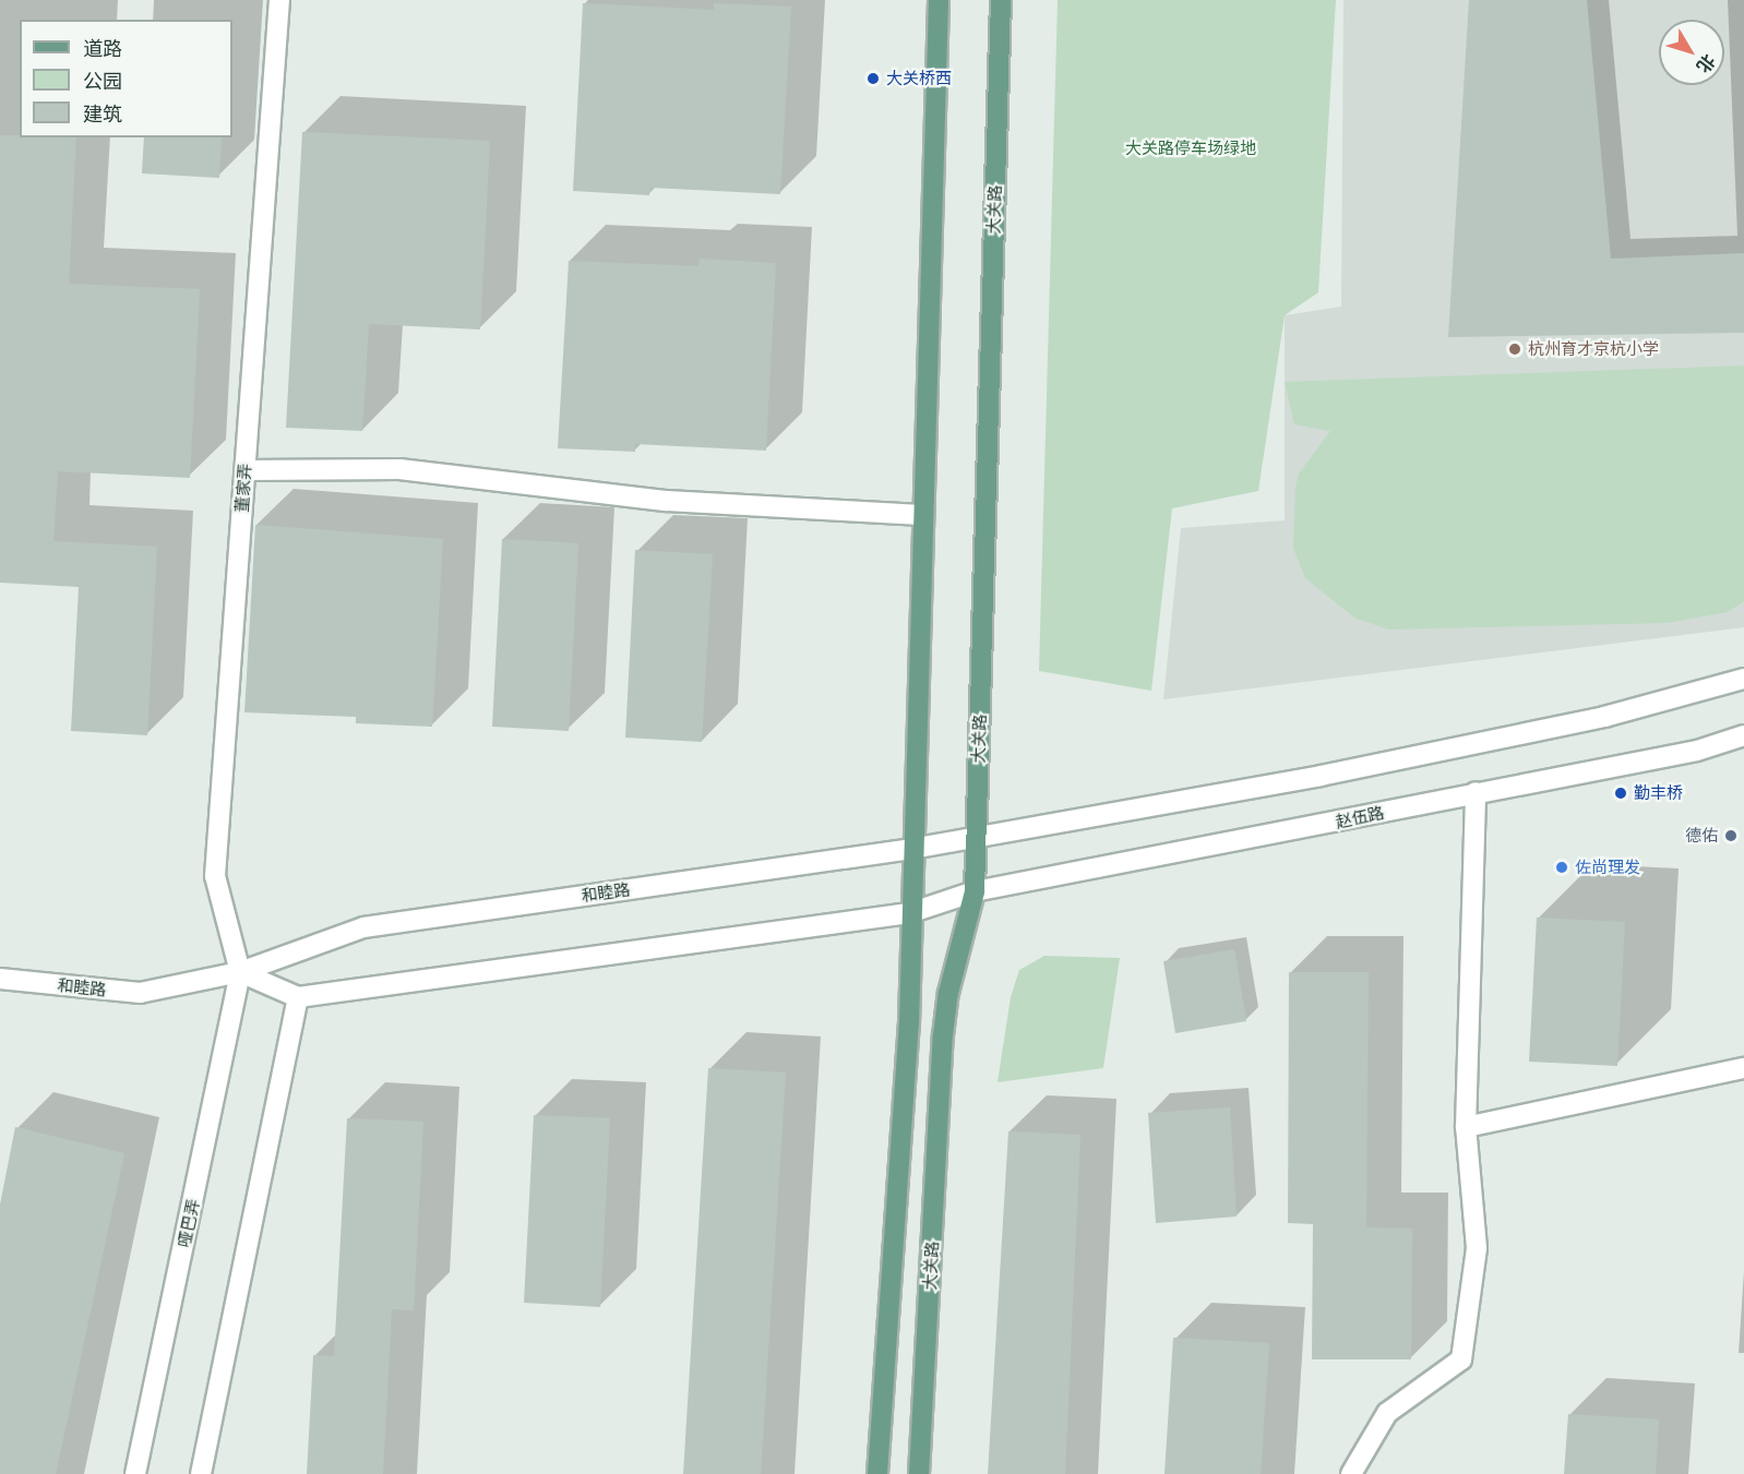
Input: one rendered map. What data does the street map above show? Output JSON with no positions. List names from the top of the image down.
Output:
{
  "streets": {
    "main road": [
      "大关路",
      "董家弄",
      "赵伍路",
      "和睦路",
      "哑巴弄"
    ]
  },
  "crossings": [
    ["大关路", "赵伍路"],
    ["大关路", "和睦路"],
    ["董家弄", "和睦路"],
    ["董家弄", "哑巴弄"],
    ["和睦路", "哑巴弄"]
  ],
  "parks": ["大关路停车场绿地"],
  "places": [
    "大关桥西",
    "杭州育才京杭小学",
    "勤丰桥",
    "德佑",
    "佐尚理发"
  ],
  "legend": ["道路", "公园", "建筑"],
  "north": "bottom right"
}
